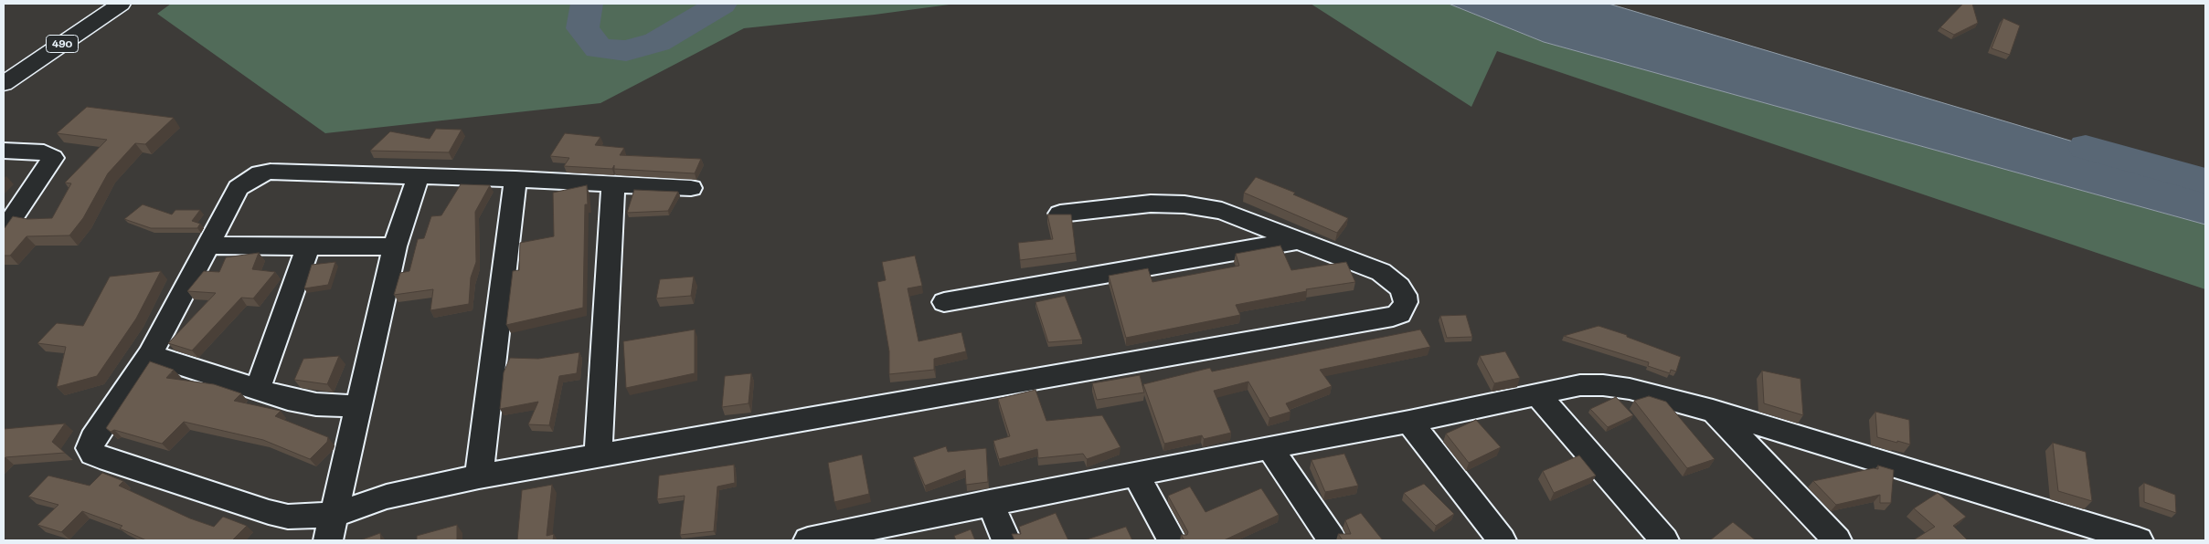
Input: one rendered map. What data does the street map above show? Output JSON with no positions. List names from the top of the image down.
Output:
{
  "streets": {
    "main road": ["490"]
  }
}
